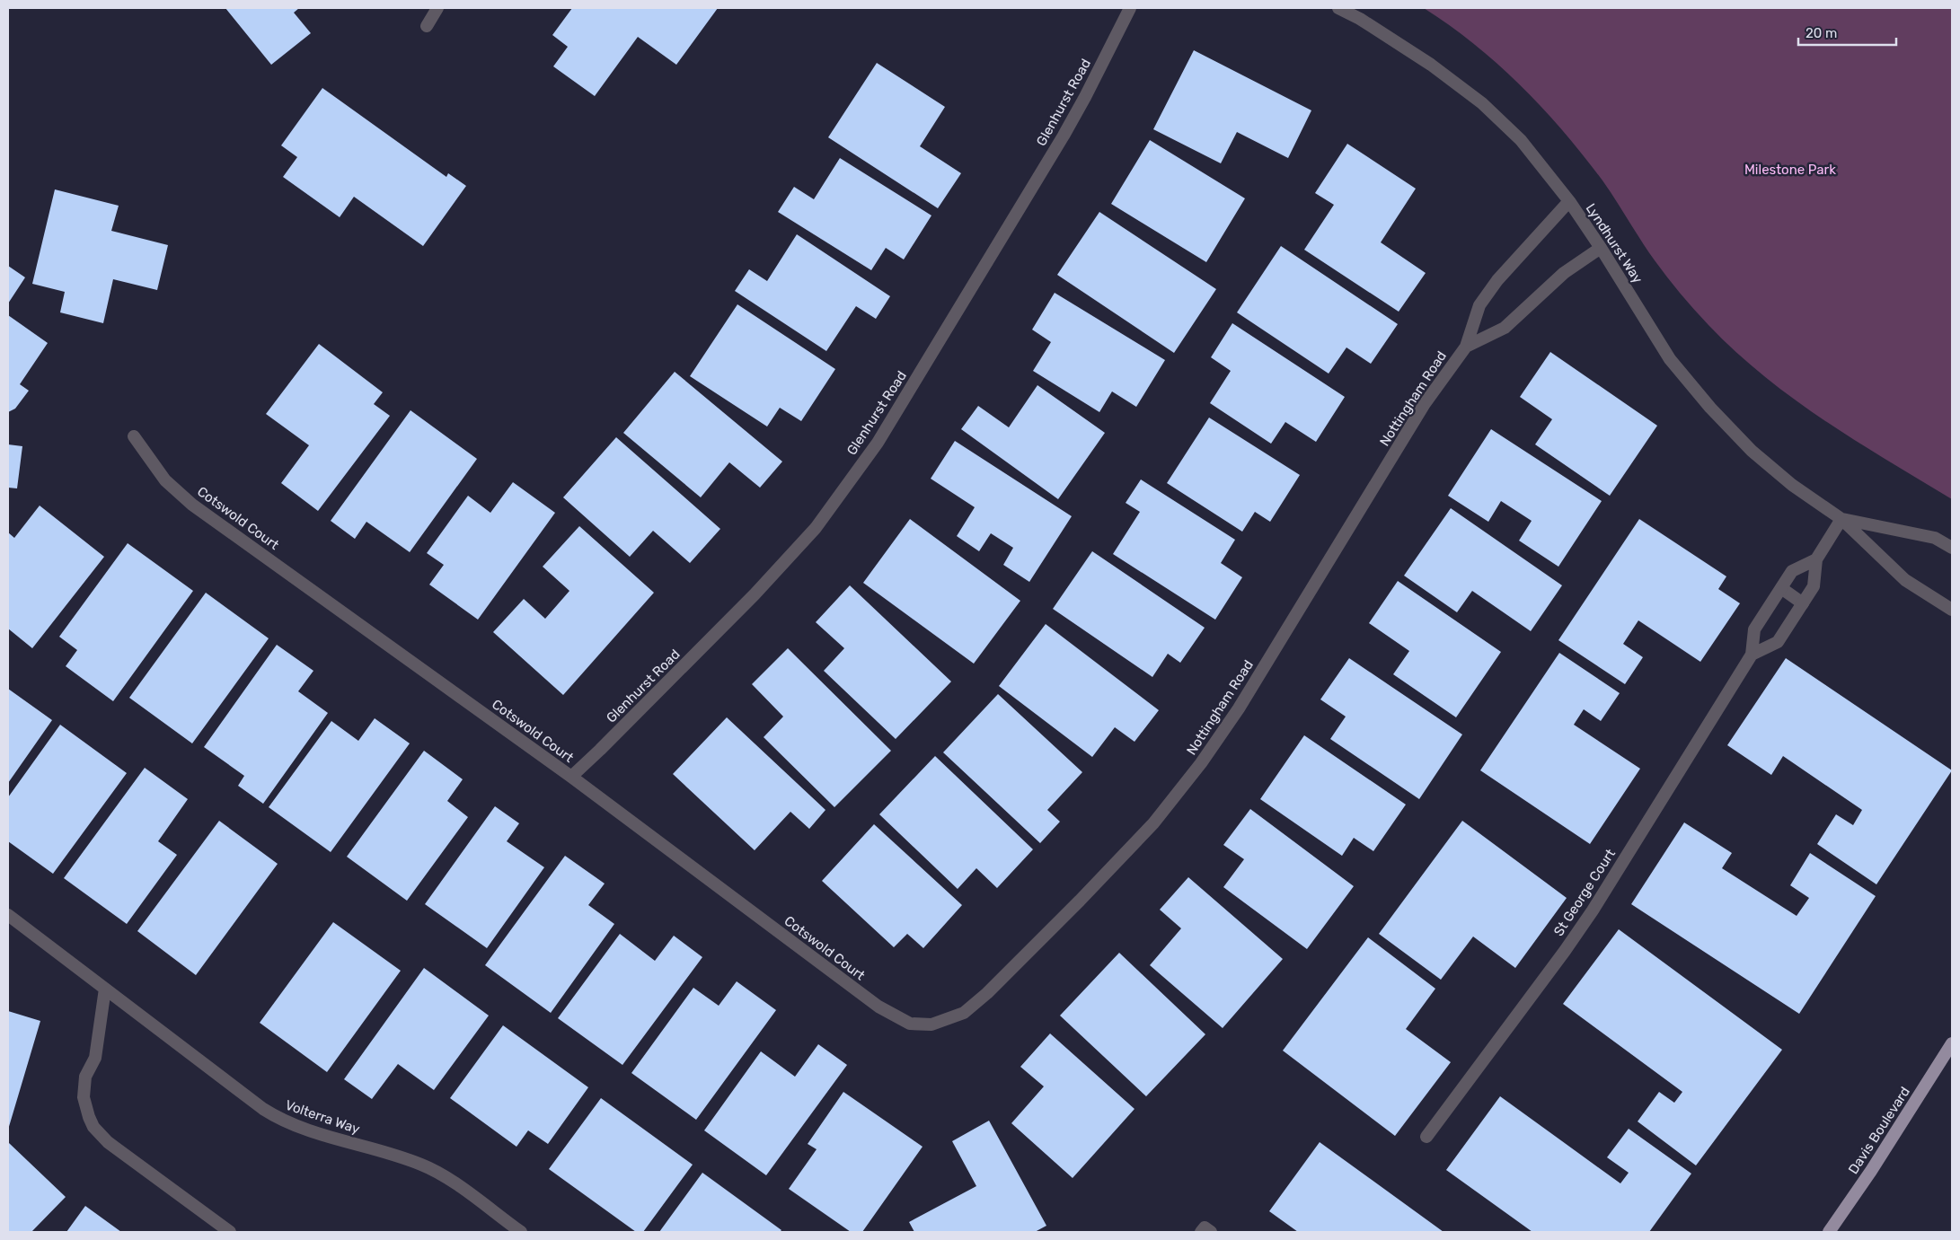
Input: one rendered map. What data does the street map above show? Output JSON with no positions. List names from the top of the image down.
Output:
{
  "streets": {
    "main road": ["Davis Boulevard"],
    "street": [
      "Glenhurst Road",
      "Lyndhurst Way",
      "Nottingham Road",
      "Cotswold Court",
      "St George Court",
      "Volterra Way"
    ]
  },
  "crossings": [
    ["Glenhurst Road", "Cotswold Court"],
    ["Lyndhurst Way", "Nottingham Road"],
    ["Nottingham Road", "Cotswold Court"]
  ],
  "parks": ["Milestone Park"],
  "scale_bar": "20 m"
}
